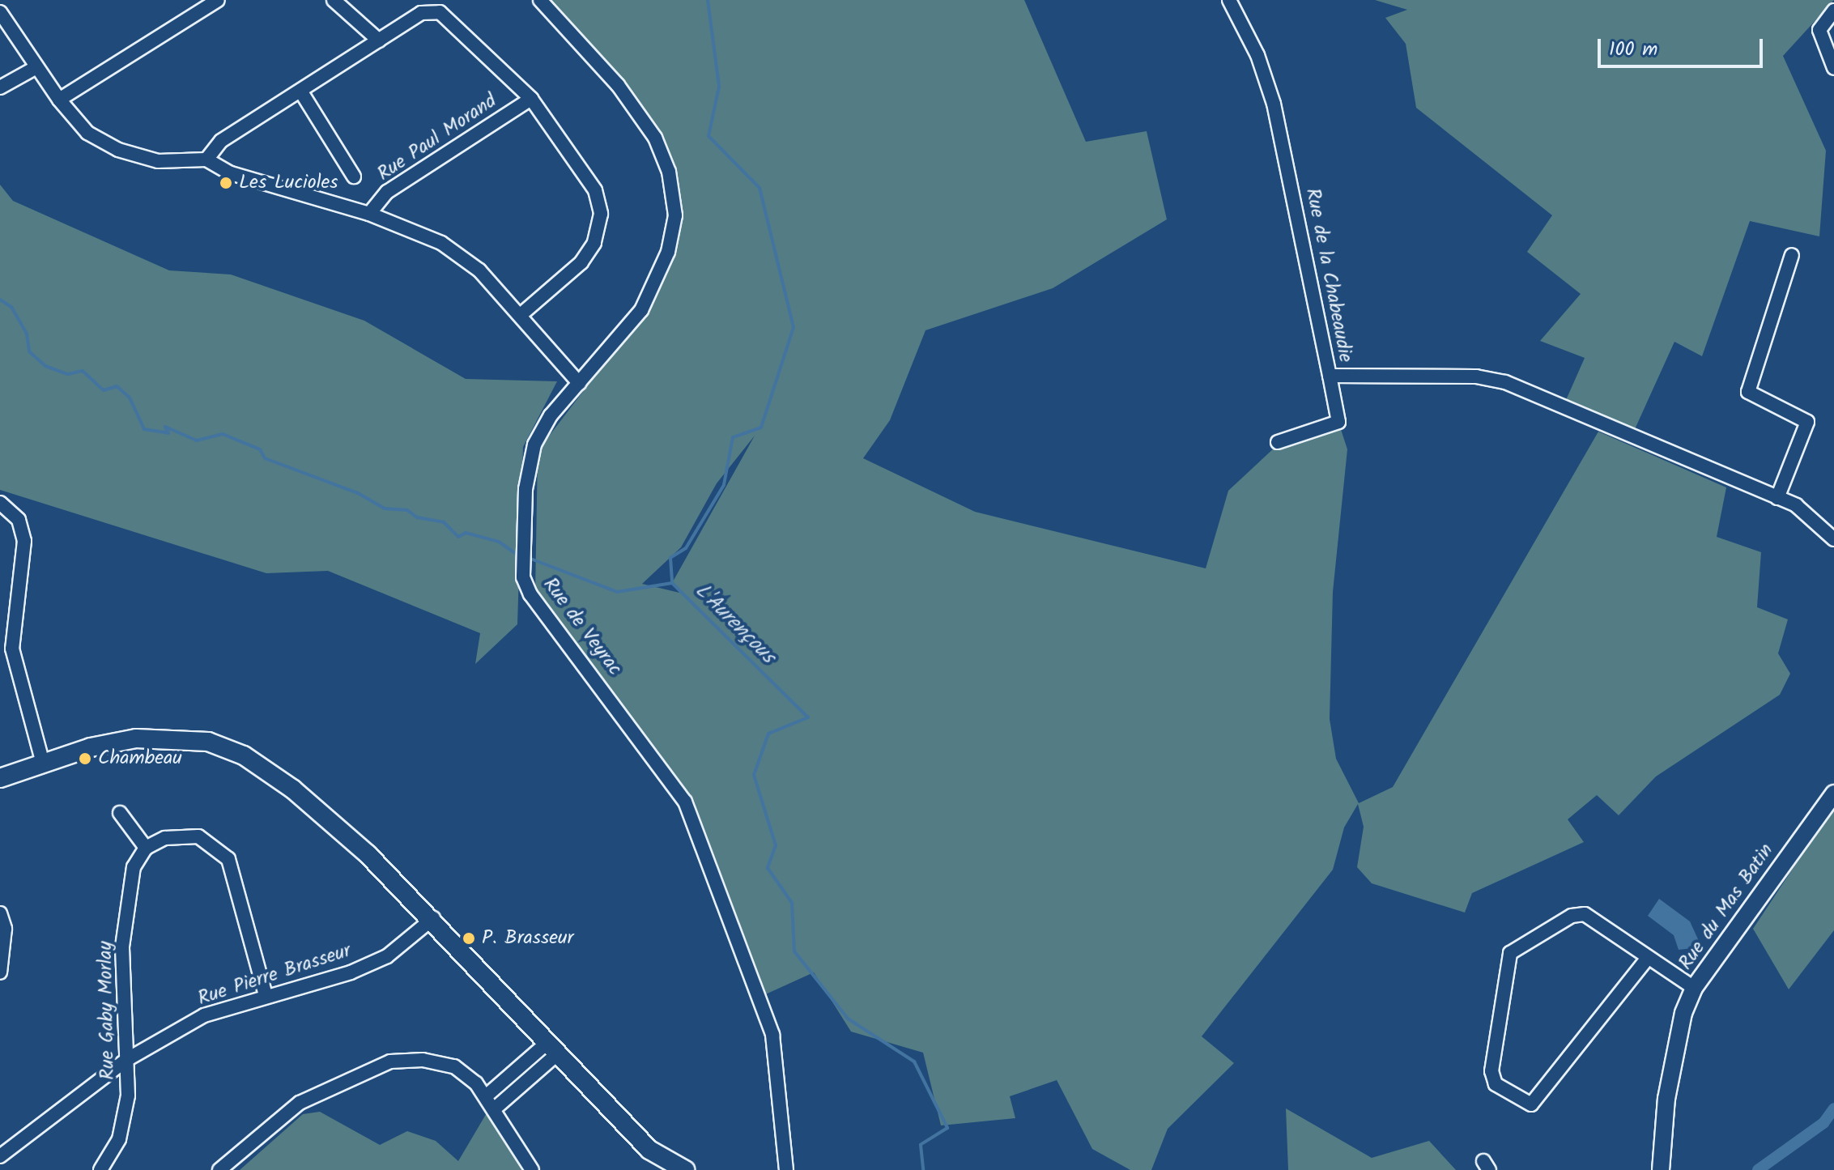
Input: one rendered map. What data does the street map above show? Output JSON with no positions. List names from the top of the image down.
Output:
{
  "streets": {
    "street": [
      "Rue Paul Morand",
      "Rue de la Chabeaudie",
      "Rue de Veyrac",
      "Rue du Mas Batin",
      "Rue Pierre Brasseur",
      "Rue Gaby Morlay"
    ]
  },
  "crossings": [
    ["Rue Pierre Brasseur", "Rue Gaby Morlay"]
  ],
  "water": ["L'Aurençous"],
  "places": ["Les Lucioles", "Chambeau", "P. Brasseur"],
  "scale_bar": "100 m"
}
